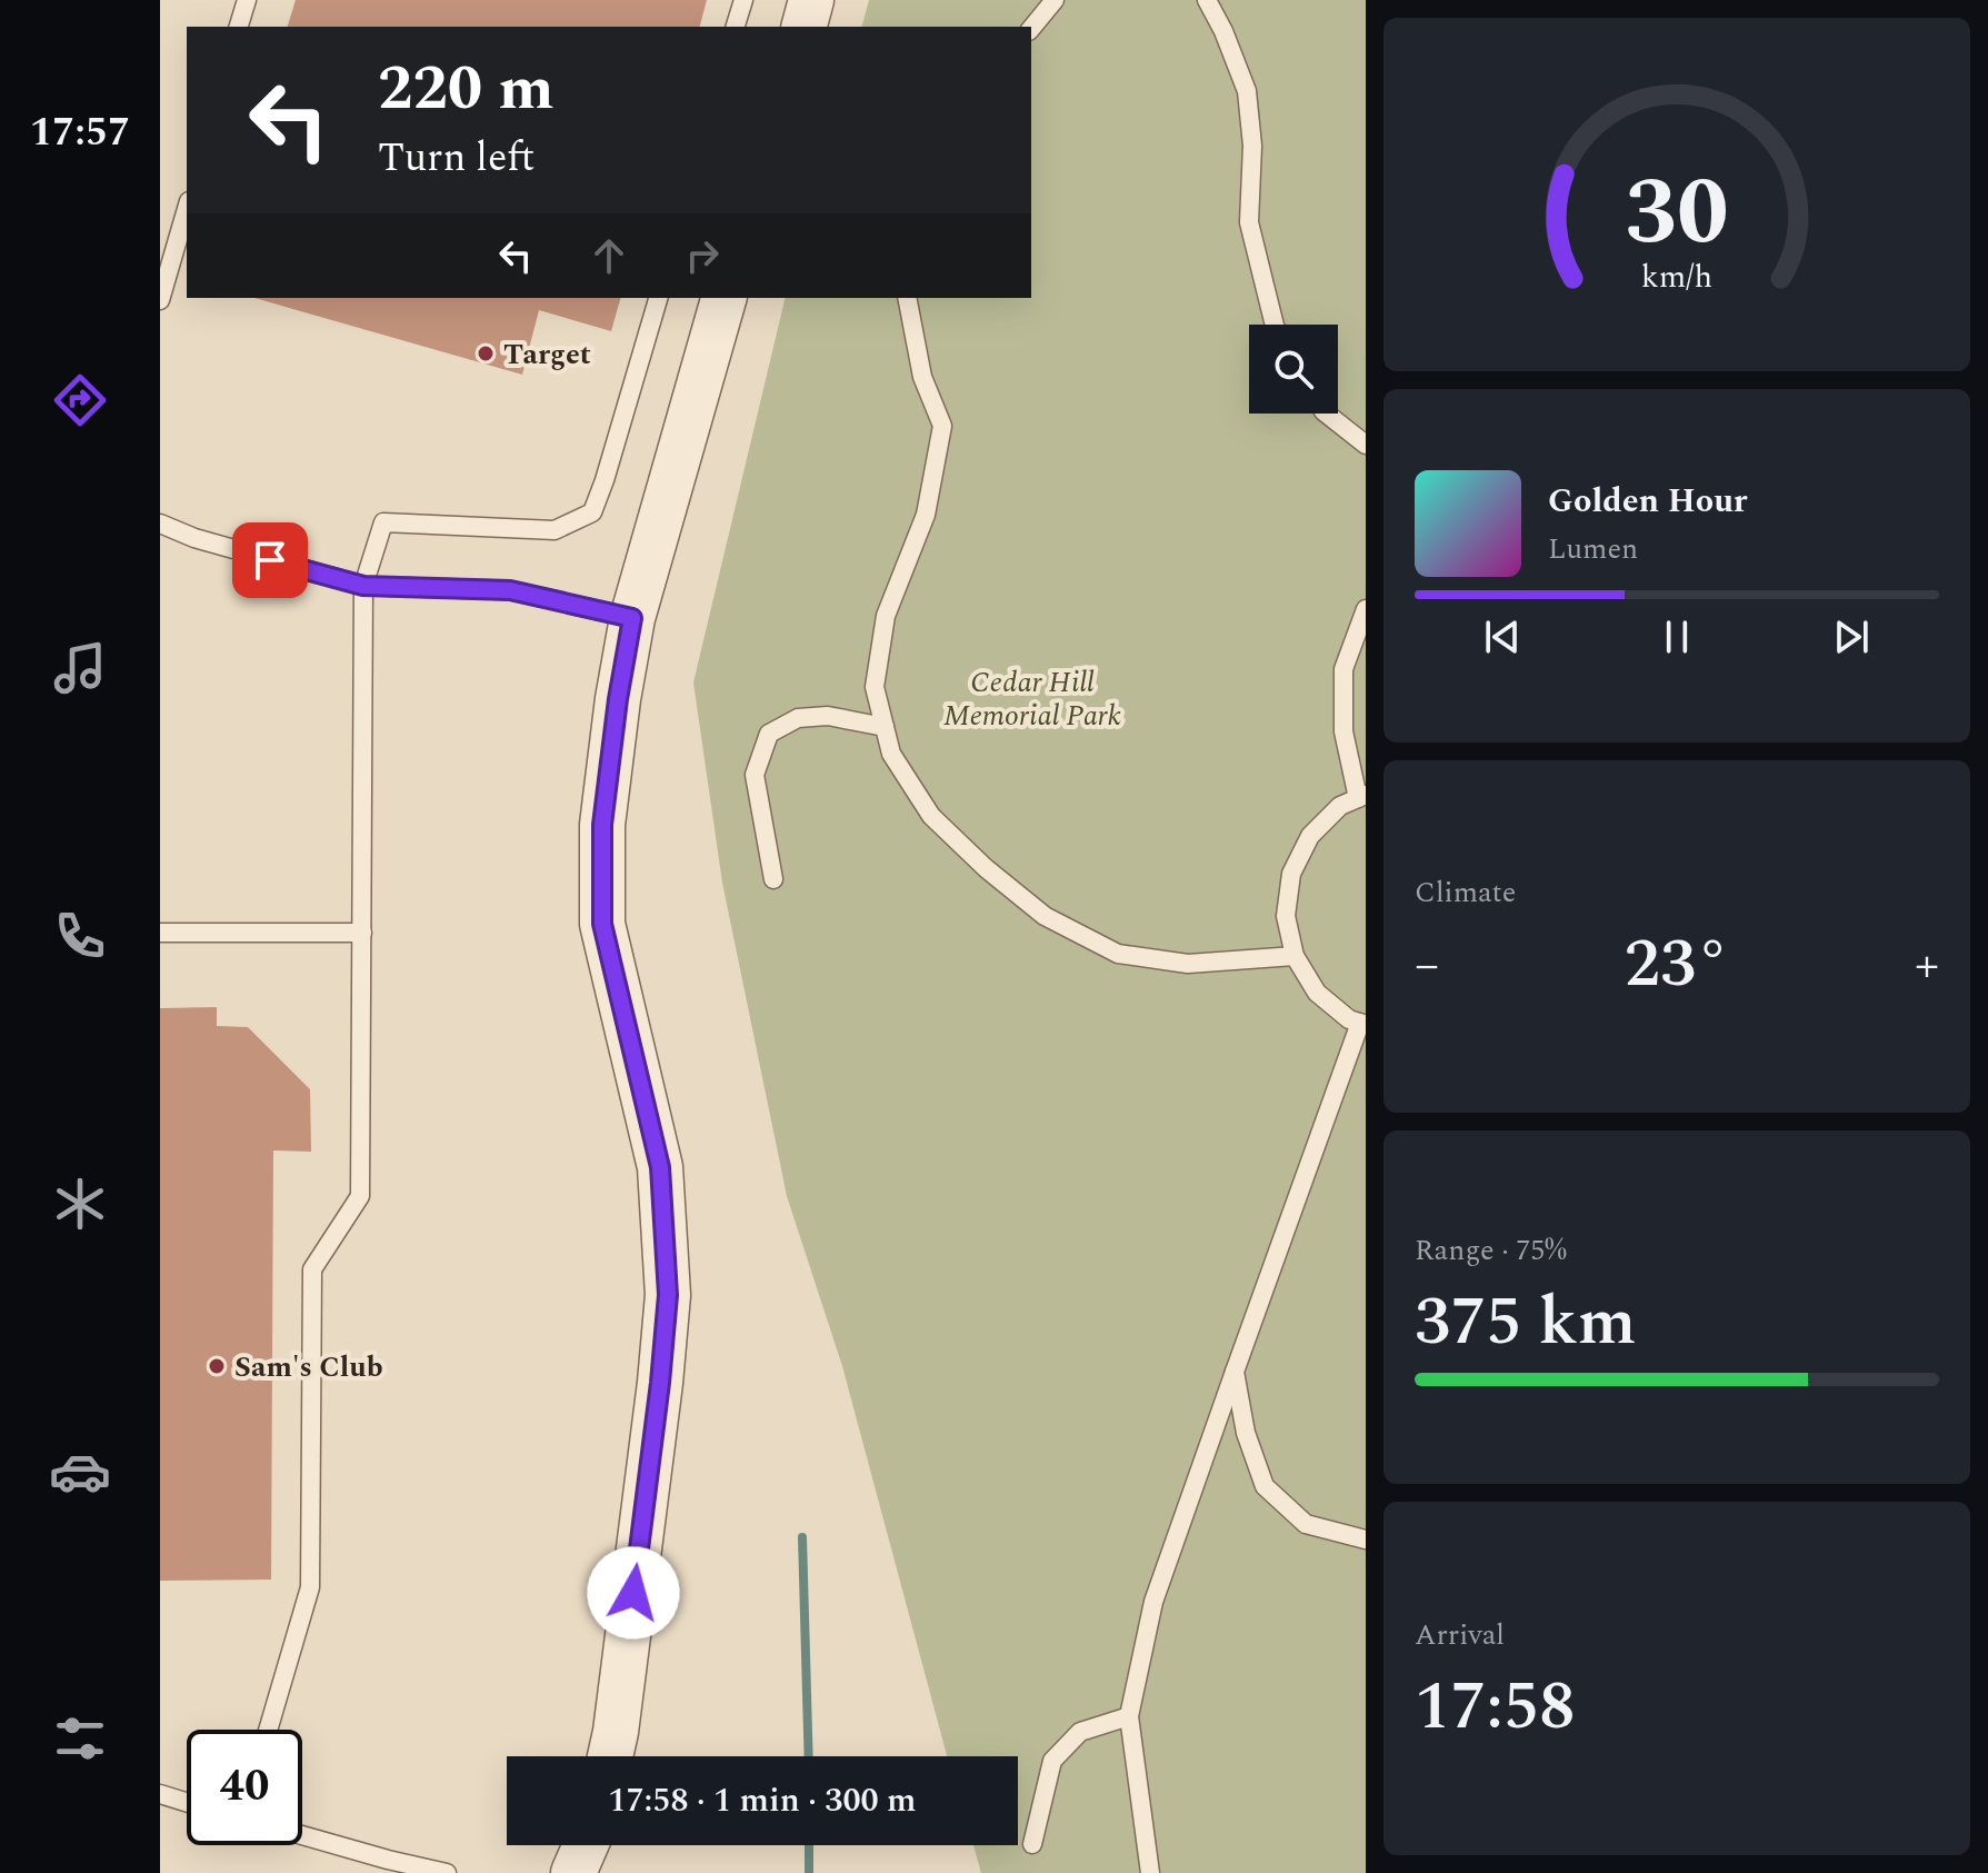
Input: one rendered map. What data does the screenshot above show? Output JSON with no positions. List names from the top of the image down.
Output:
{
  "parks": ["Cedar Hill Memorial Park"],
  "places": ["Target", "Sam's Club"],
  "page": {
    "tabs": "17:57",
    "turn": ["220 m", "Turn left"],
    "song": ["Golden Hour", "Lumen"],
    "tile": [
      "Climate",
      ["Range · 75%", "375 km"],
      ["Arrival", "17:58"]
    ],
    "heat": ["−", "23°", "+"],
    "limit": "40",
    "trip": "17:58 · 1 min · 300 m",
    "gauge": ["30", "km/h"]
  }
}
